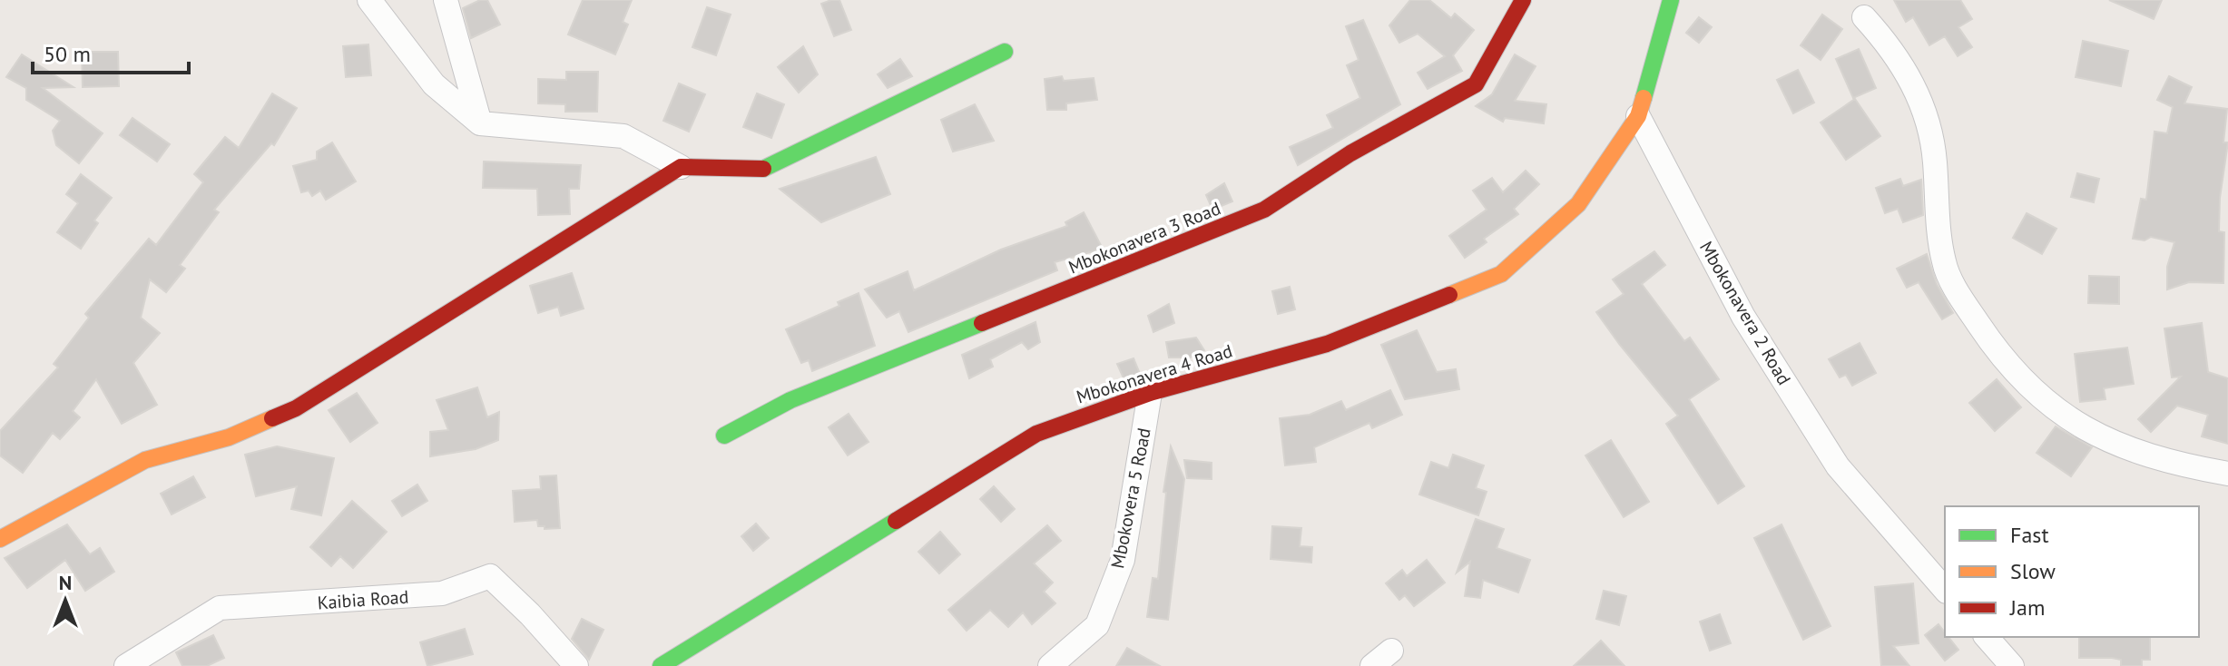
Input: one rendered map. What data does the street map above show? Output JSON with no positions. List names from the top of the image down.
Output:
{
  "streets": {
    "street": [
      "Mbokonavera 3 Road",
      "Mbokonavera 2 Road",
      "Mbokonavera 4 Road",
      "Mbokovera 5 Road",
      "Kaibia Road"
    ]
  },
  "crossings": [
    ["Mbokonavera 2 Road", "Mbokonavera 4 Road"],
    ["Mbokonavera 4 Road", "Mbokovera 5 Road"]
  ],
  "legend": ["Fast", "Slow", "Jam"],
  "scale_bar": "50 m",
  "north": "top"
}
